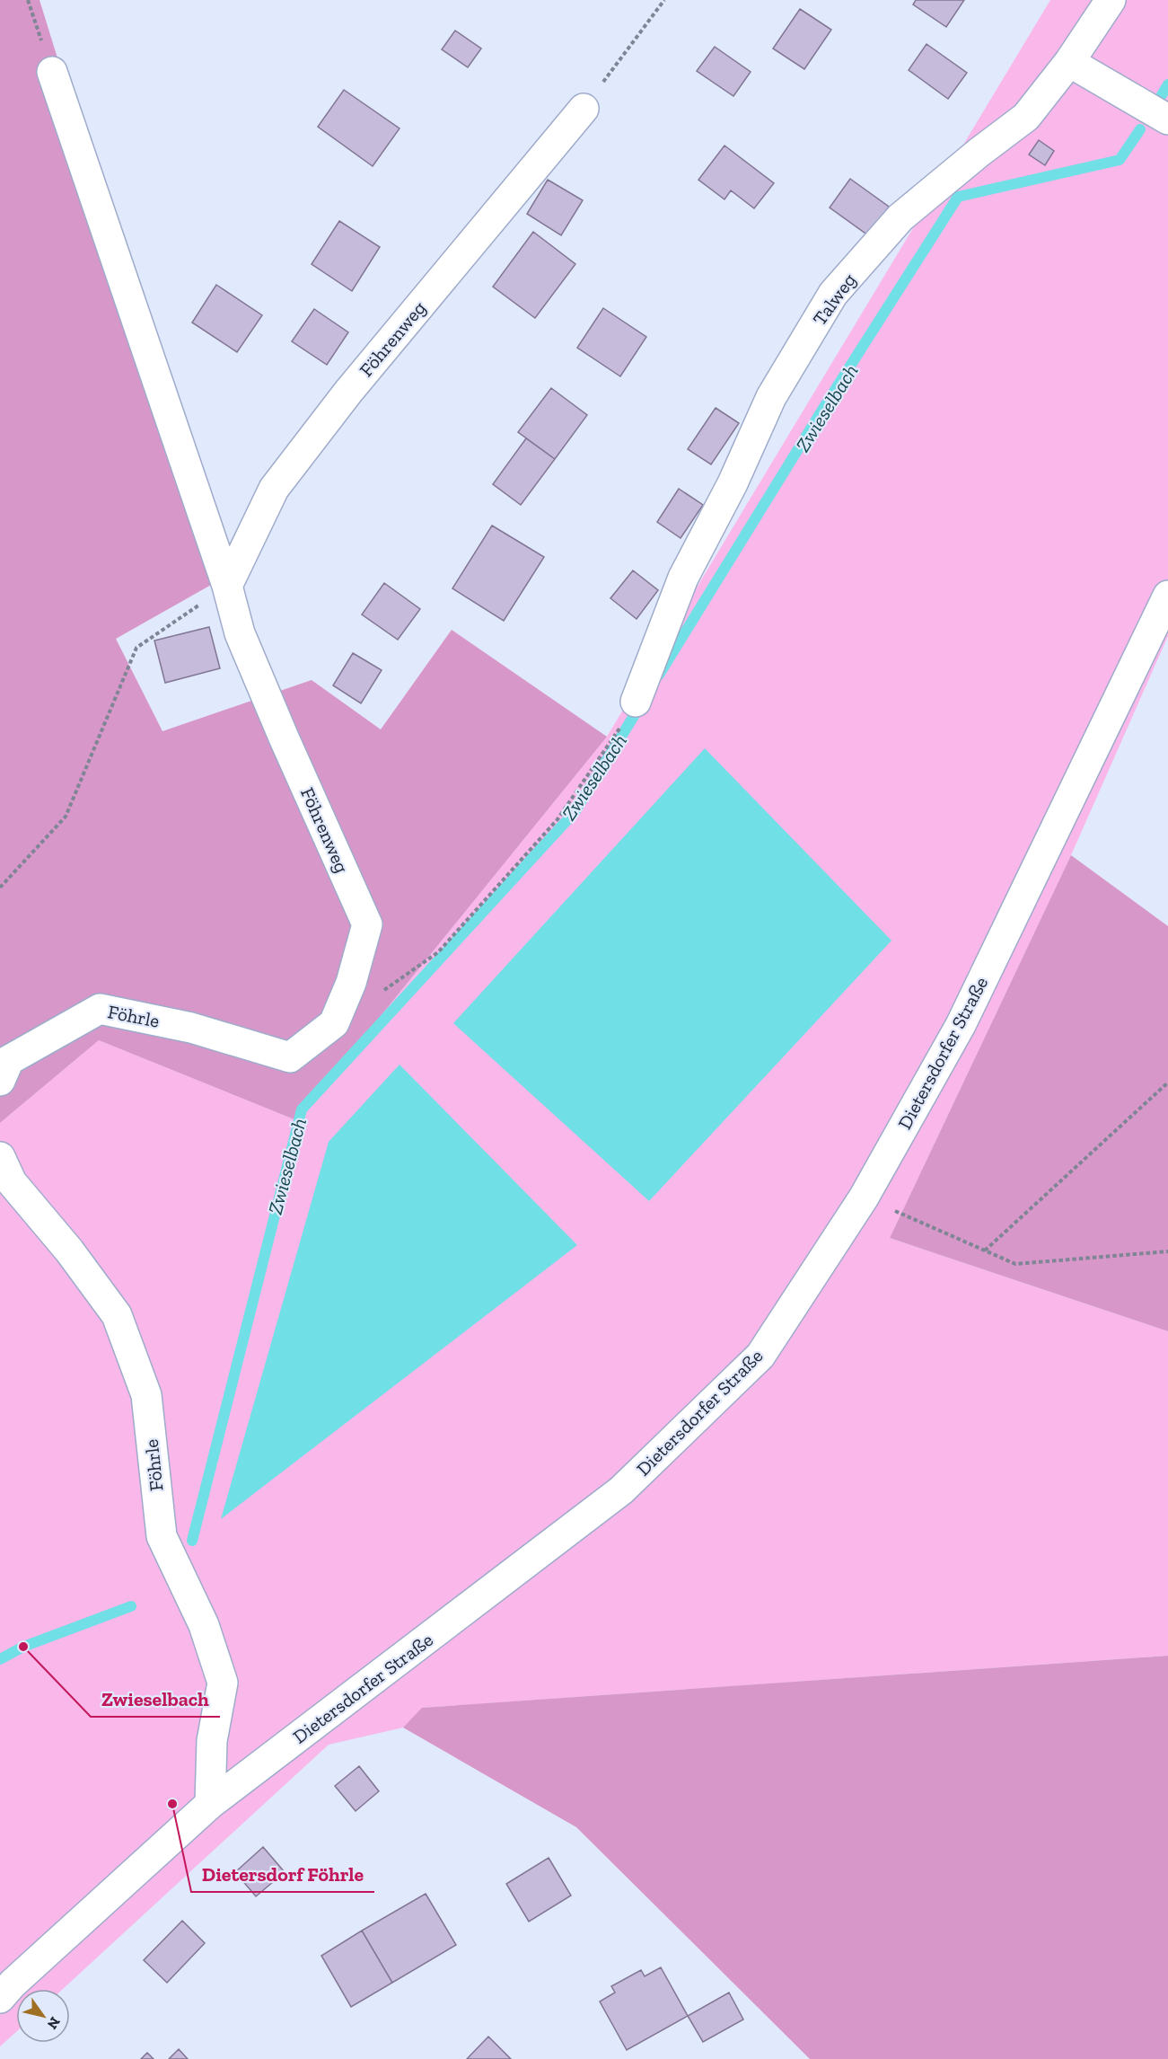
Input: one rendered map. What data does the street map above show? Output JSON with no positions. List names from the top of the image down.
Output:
{
  "streets": {
    "street": [
      "Talweg",
      "Föhrenweg",
      "Föhrle",
      "Dietersdorfer Straße"
    ]
  },
  "crossings": [
    ["Föhrenweg", "Föhrle"],
    ["Föhrle", "Dietersdorfer Straße"]
  ],
  "water": ["Zwieselbach"],
  "places": ["Zwieselbach", "Dietersdorf Föhrle"],
  "north": "bottom right"
}
